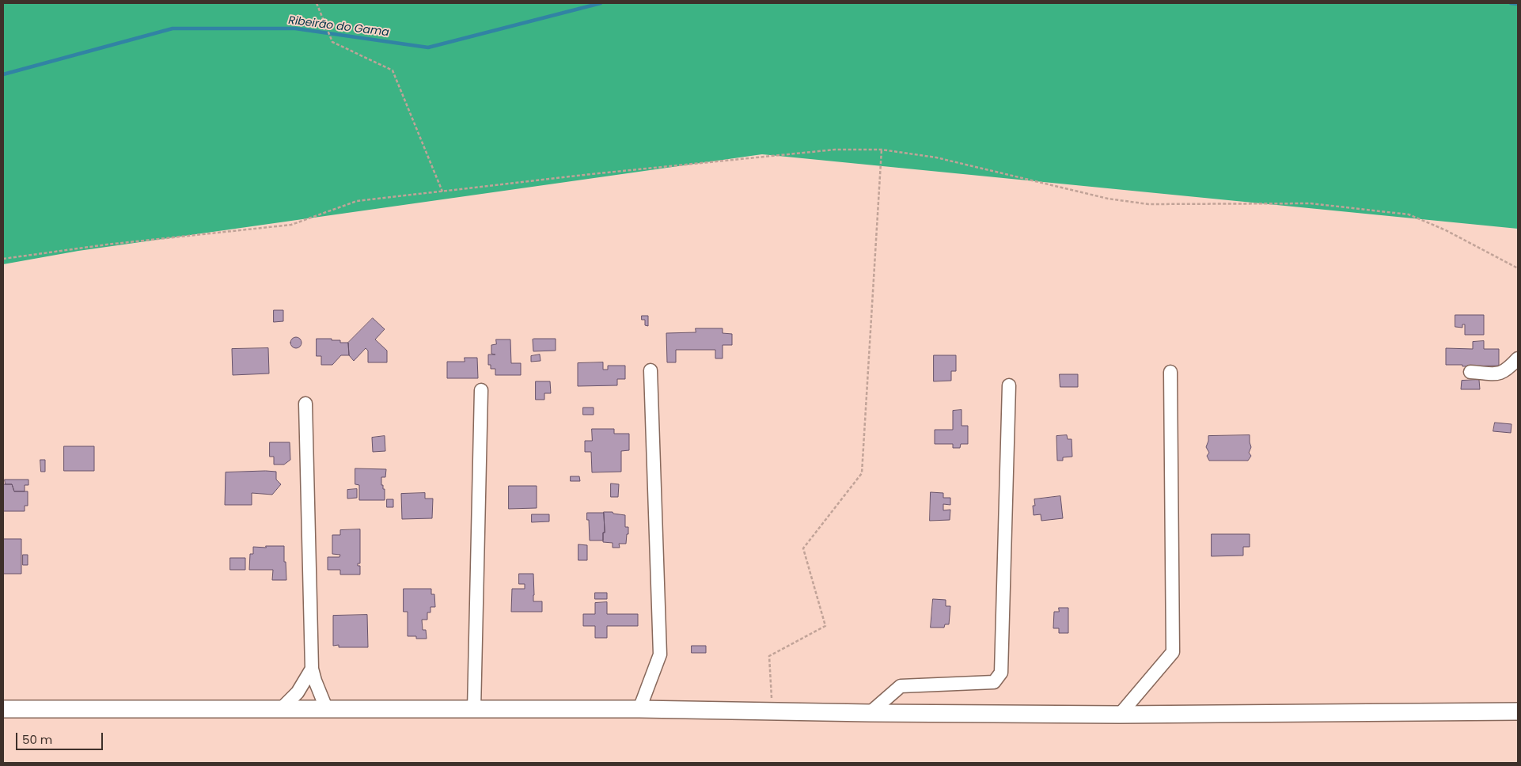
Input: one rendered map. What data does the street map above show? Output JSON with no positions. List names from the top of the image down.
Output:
{
  "water": ["Ribeirão do Gama"],
  "scale_bar": "50 m"
}
